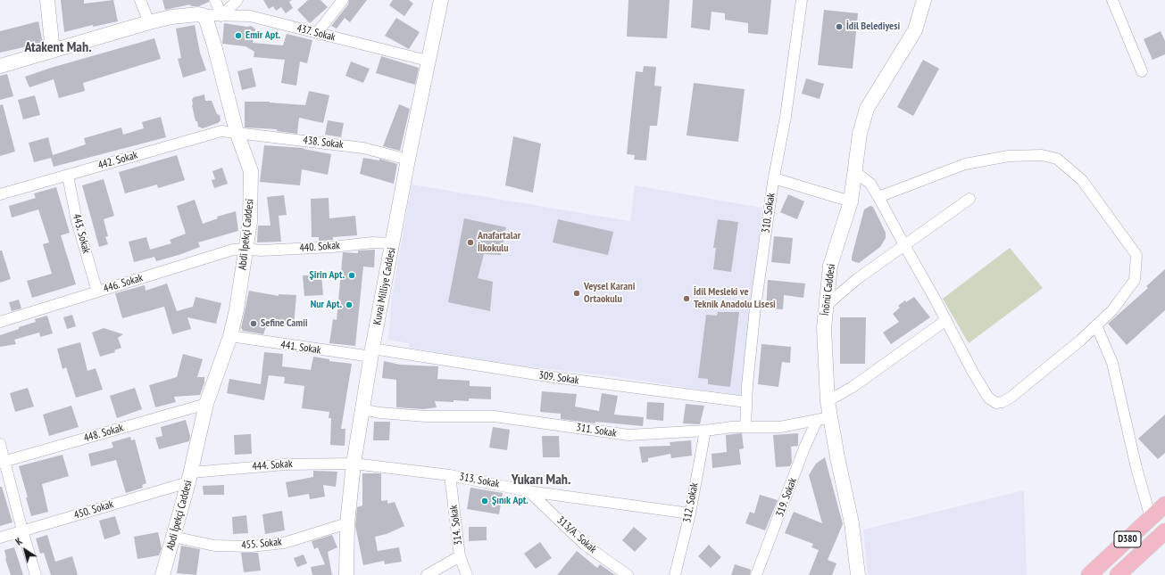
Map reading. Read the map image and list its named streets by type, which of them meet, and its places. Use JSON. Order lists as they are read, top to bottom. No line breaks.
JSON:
{"streets":{"main road":["D380"],"street":["437. Sokak","438. Sokak","442. Sokak","310. Sokak","443. Sokak","Abdi İpekçi Caddesi","440. Sokak","446. Sokak","Kuvai Milliye Caddesi","İnönü Caddesi","441. Sokak","309. Sokak","311. Sokak","448. Sokak","444. Sokak","313. Sokak","319. Sokak","312. Sokak","450. Sokak","314. Sokak","313/A. Sokak","455. Sokak"]},"crossings":[["437. Sokak","Abdi İpekçi Caddesi"],["437. Sokak","Kuvai Milliye Caddesi"],["438. Sokak","442. Sokak"],["438. Sokak","Abdi İpekçi Caddesi"],["438. Sokak","Kuvai Milliye Caddesi"],["442. Sokak","443. Sokak"],["442. Sokak","Abdi İpekçi Caddesi"],["310. Sokak","309. Sokak"],["310. Sokak","311. Sokak"],["443. Sokak","446. Sokak"],["Abdi İpekçi Caddesi","440. Sokak"],["Abdi İpekçi Caddesi","446. Sokak"],["Abdi İpekçi Caddesi","441. Sokak"],["Abdi İpekçi Caddesi","448. Sokak"],["Abdi İpekçi Caddesi","444. Sokak"],["Abdi İpekçi Caddesi","450. Sokak"],["Abdi İpekçi Caddesi","455. Sokak"],["440. Sokak","446. Sokak"],["440. Sokak","Kuvai Milliye Caddesi"],["Kuvai Milliye Caddesi","441. Sokak"],["Kuvai Milliye Caddesi","309. Sokak"],["Kuvai Milliye Caddesi","311. Sokak"],["Kuvai Milliye Caddesi","444. Sokak"],["Kuvai Milliye Caddesi","313. Sokak"],["Kuvai Milliye Caddesi","455. Sokak"],["İnönü Caddesi","311. Sokak"],["İnönü Caddesi","319. Sokak"],["441. Sokak","309. Sokak"],["311. Sokak","319. Sokak"],["311. Sokak","312. Sokak"],["444. Sokak","313. Sokak"],["444. Sokak","450. Sokak"],["313. Sokak","312. Sokak"],["313. Sokak","314. Sokak"],["313. Sokak","313/A. Sokak"]],"districts":["Atakent Mah.","Yukarı Mah."],"places":["İdil Belediyesi","Emir Apt.","Anafartalar İlkokulu","Şirin Apt.","Veysel Karani Ortaokulu","İdil Mesleki ve Teknik Anadolu Lisesi","Nur Apt.","Sefine Camii","Şınık Apt."],"north":"top left"}
